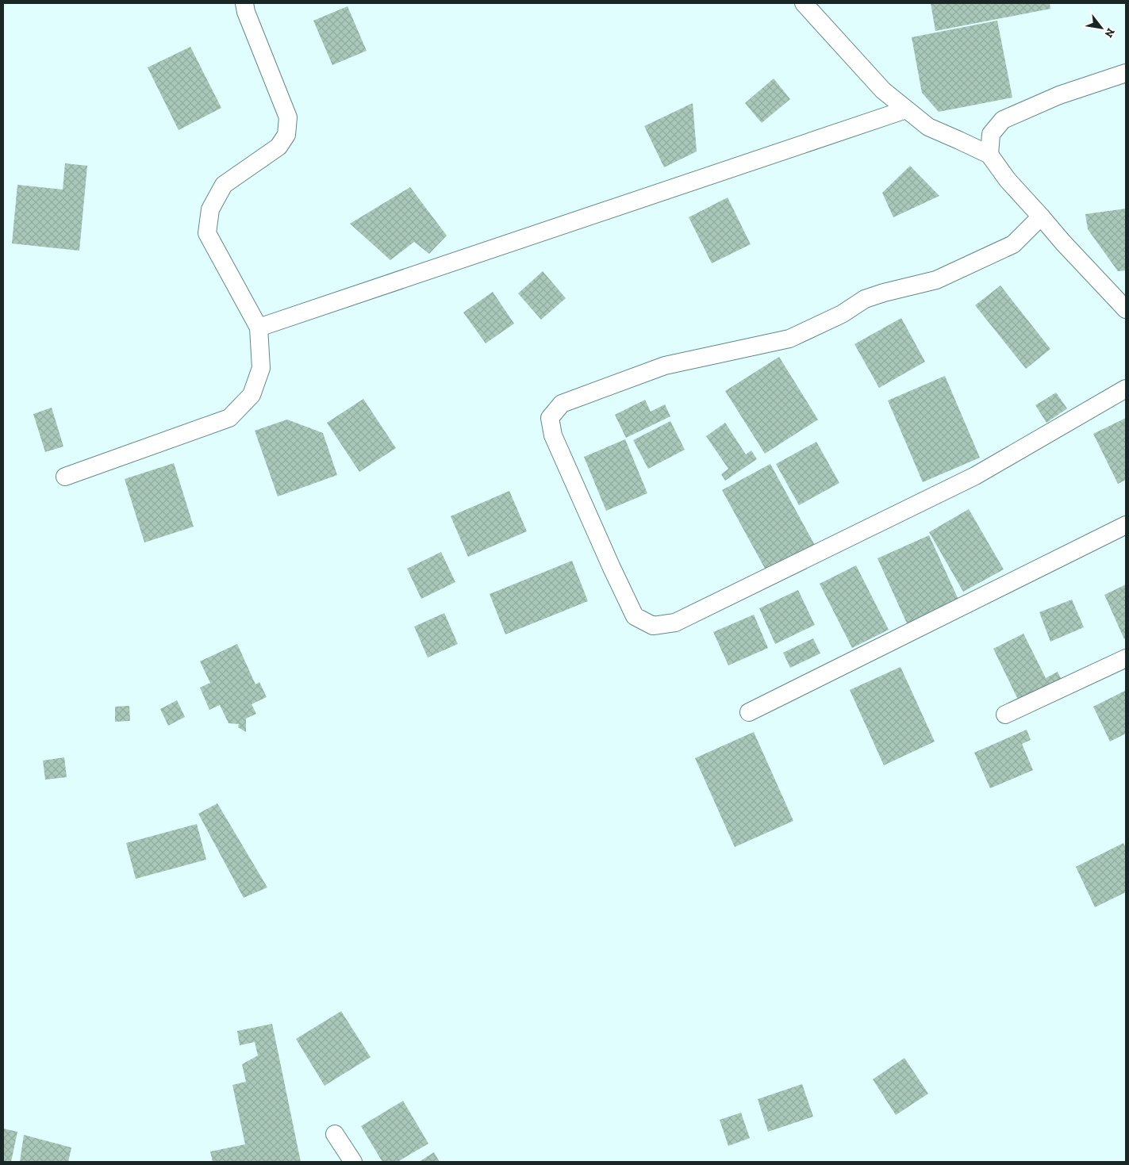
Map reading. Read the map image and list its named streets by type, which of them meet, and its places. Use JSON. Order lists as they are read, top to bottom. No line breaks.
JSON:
{"north":"bottom right"}
